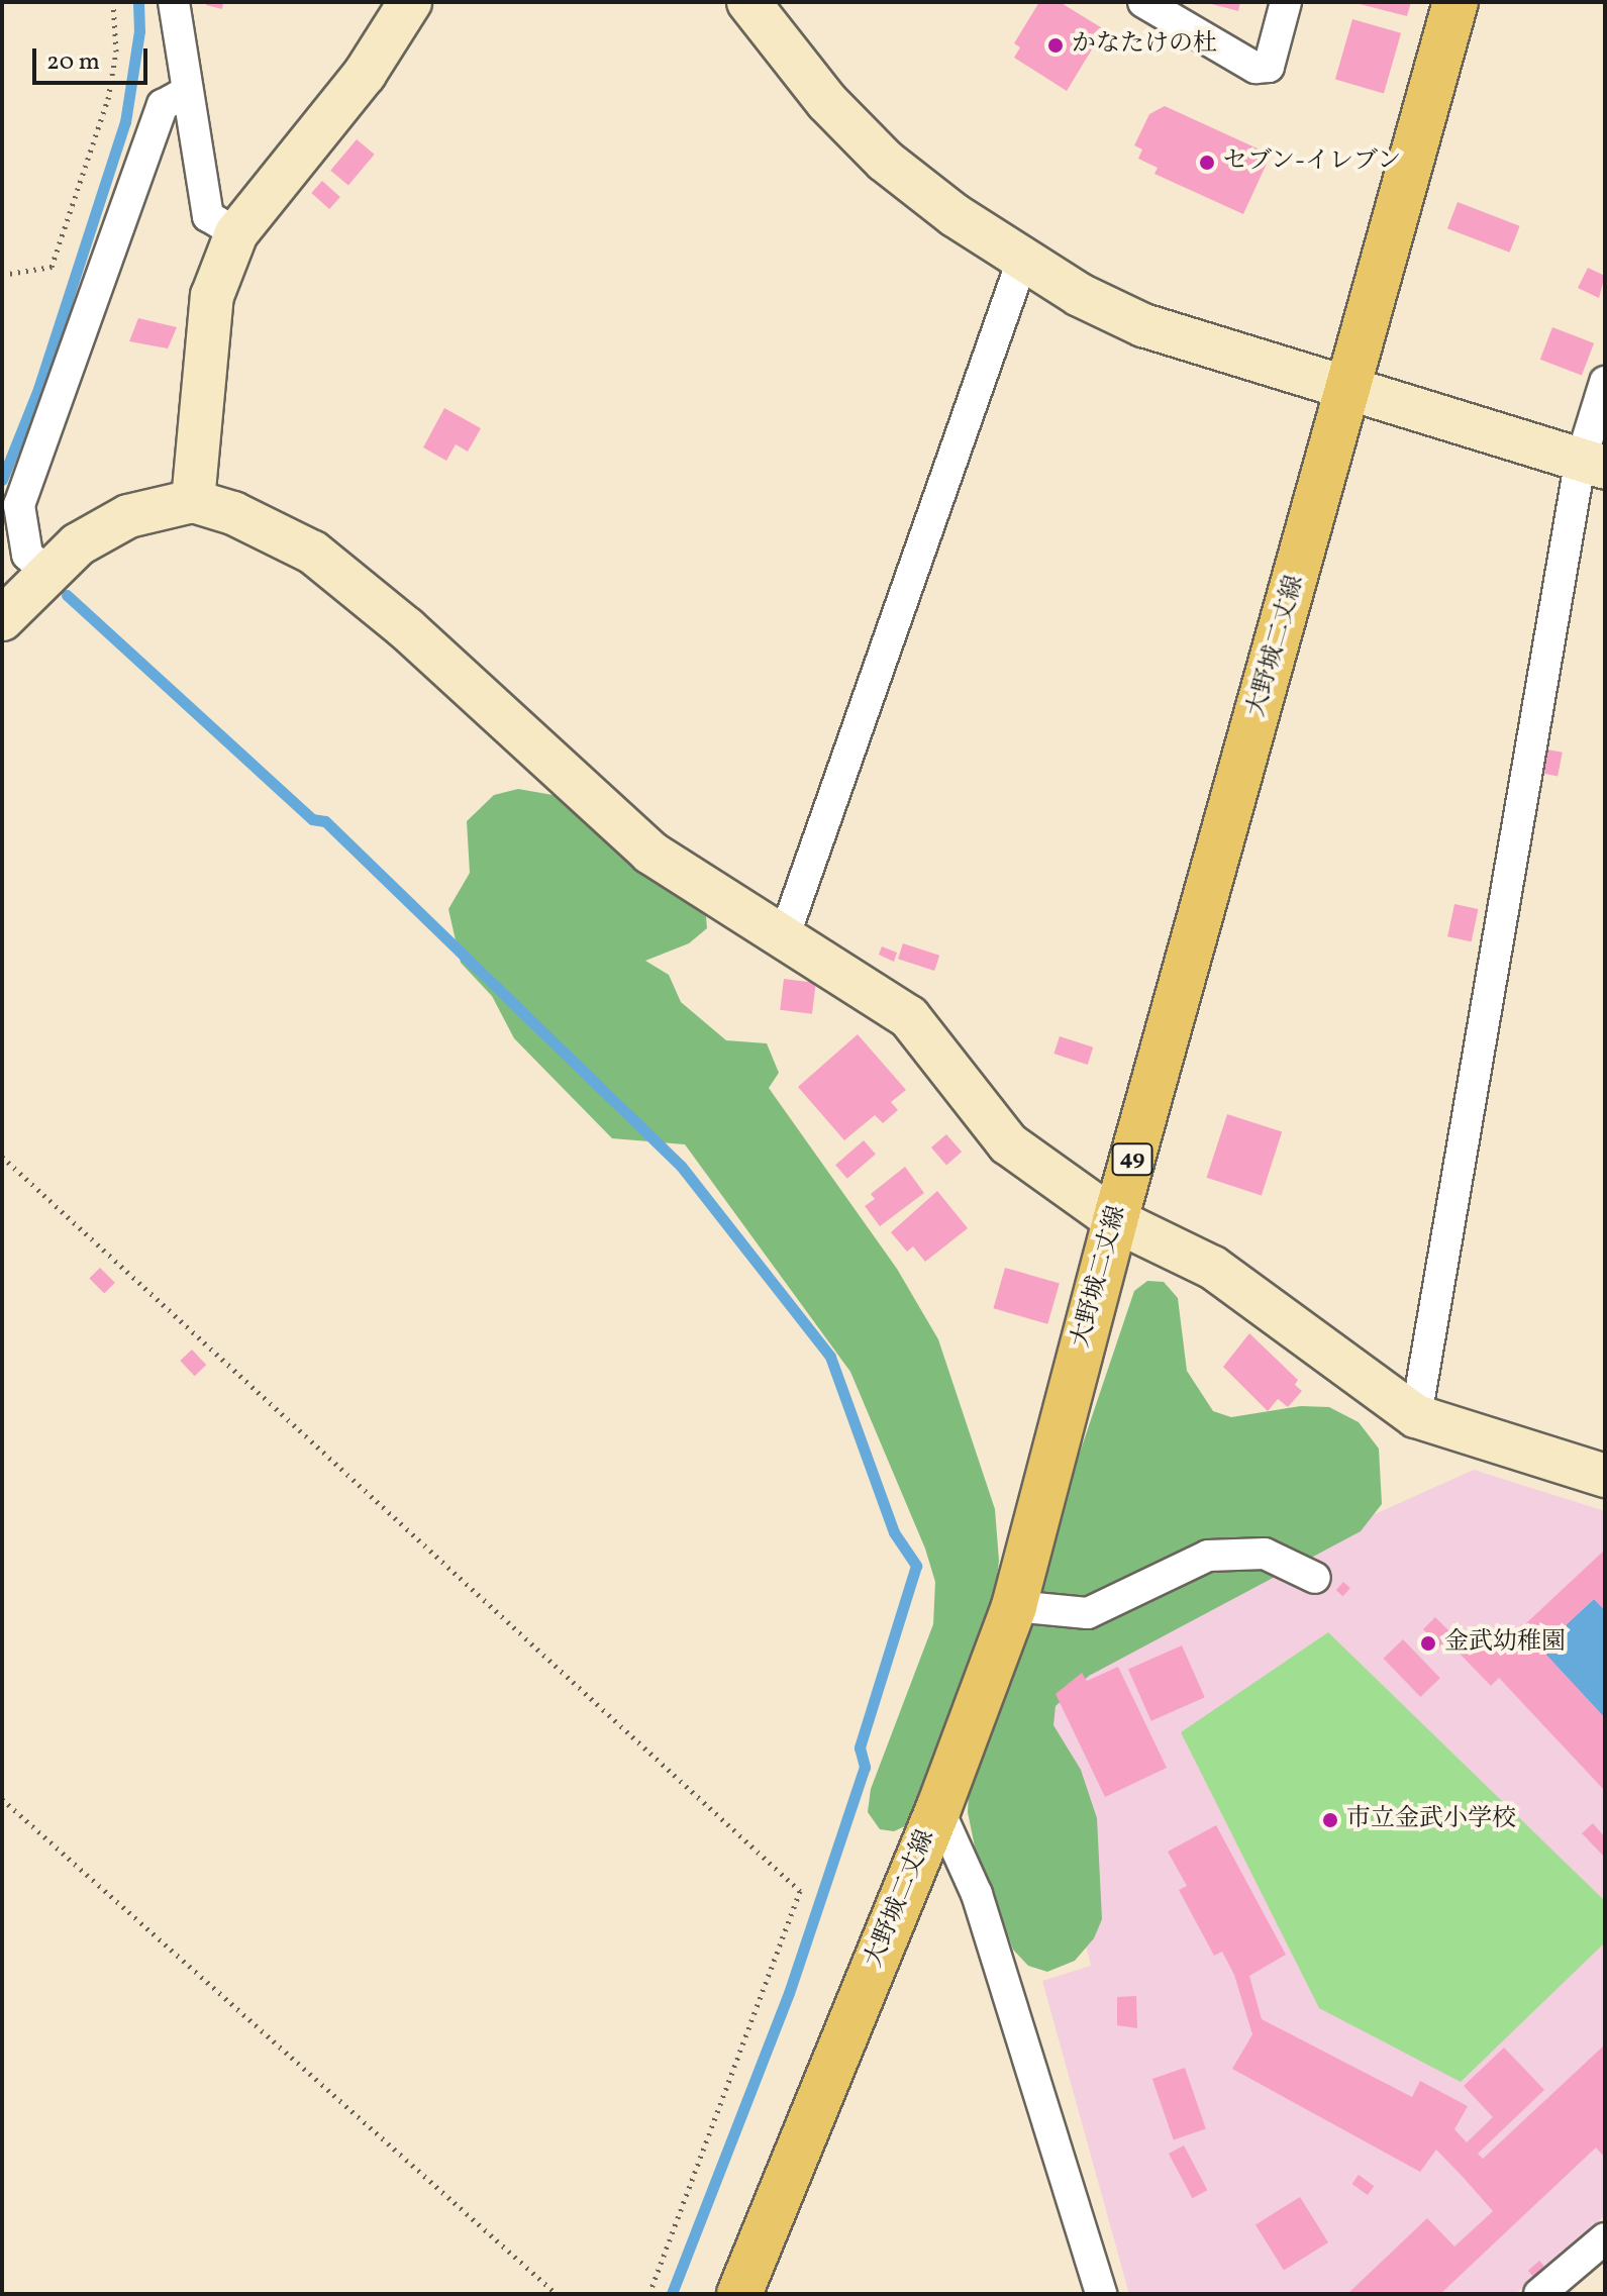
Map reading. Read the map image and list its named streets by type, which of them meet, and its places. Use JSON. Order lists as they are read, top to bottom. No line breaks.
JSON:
{"streets":{"main road":["大野城二丈線","49"]},"places":["かなたけの杜","セブン-イレブン","金武幼稚園","市立金武小学校"],"scale_bar":"20 m"}
